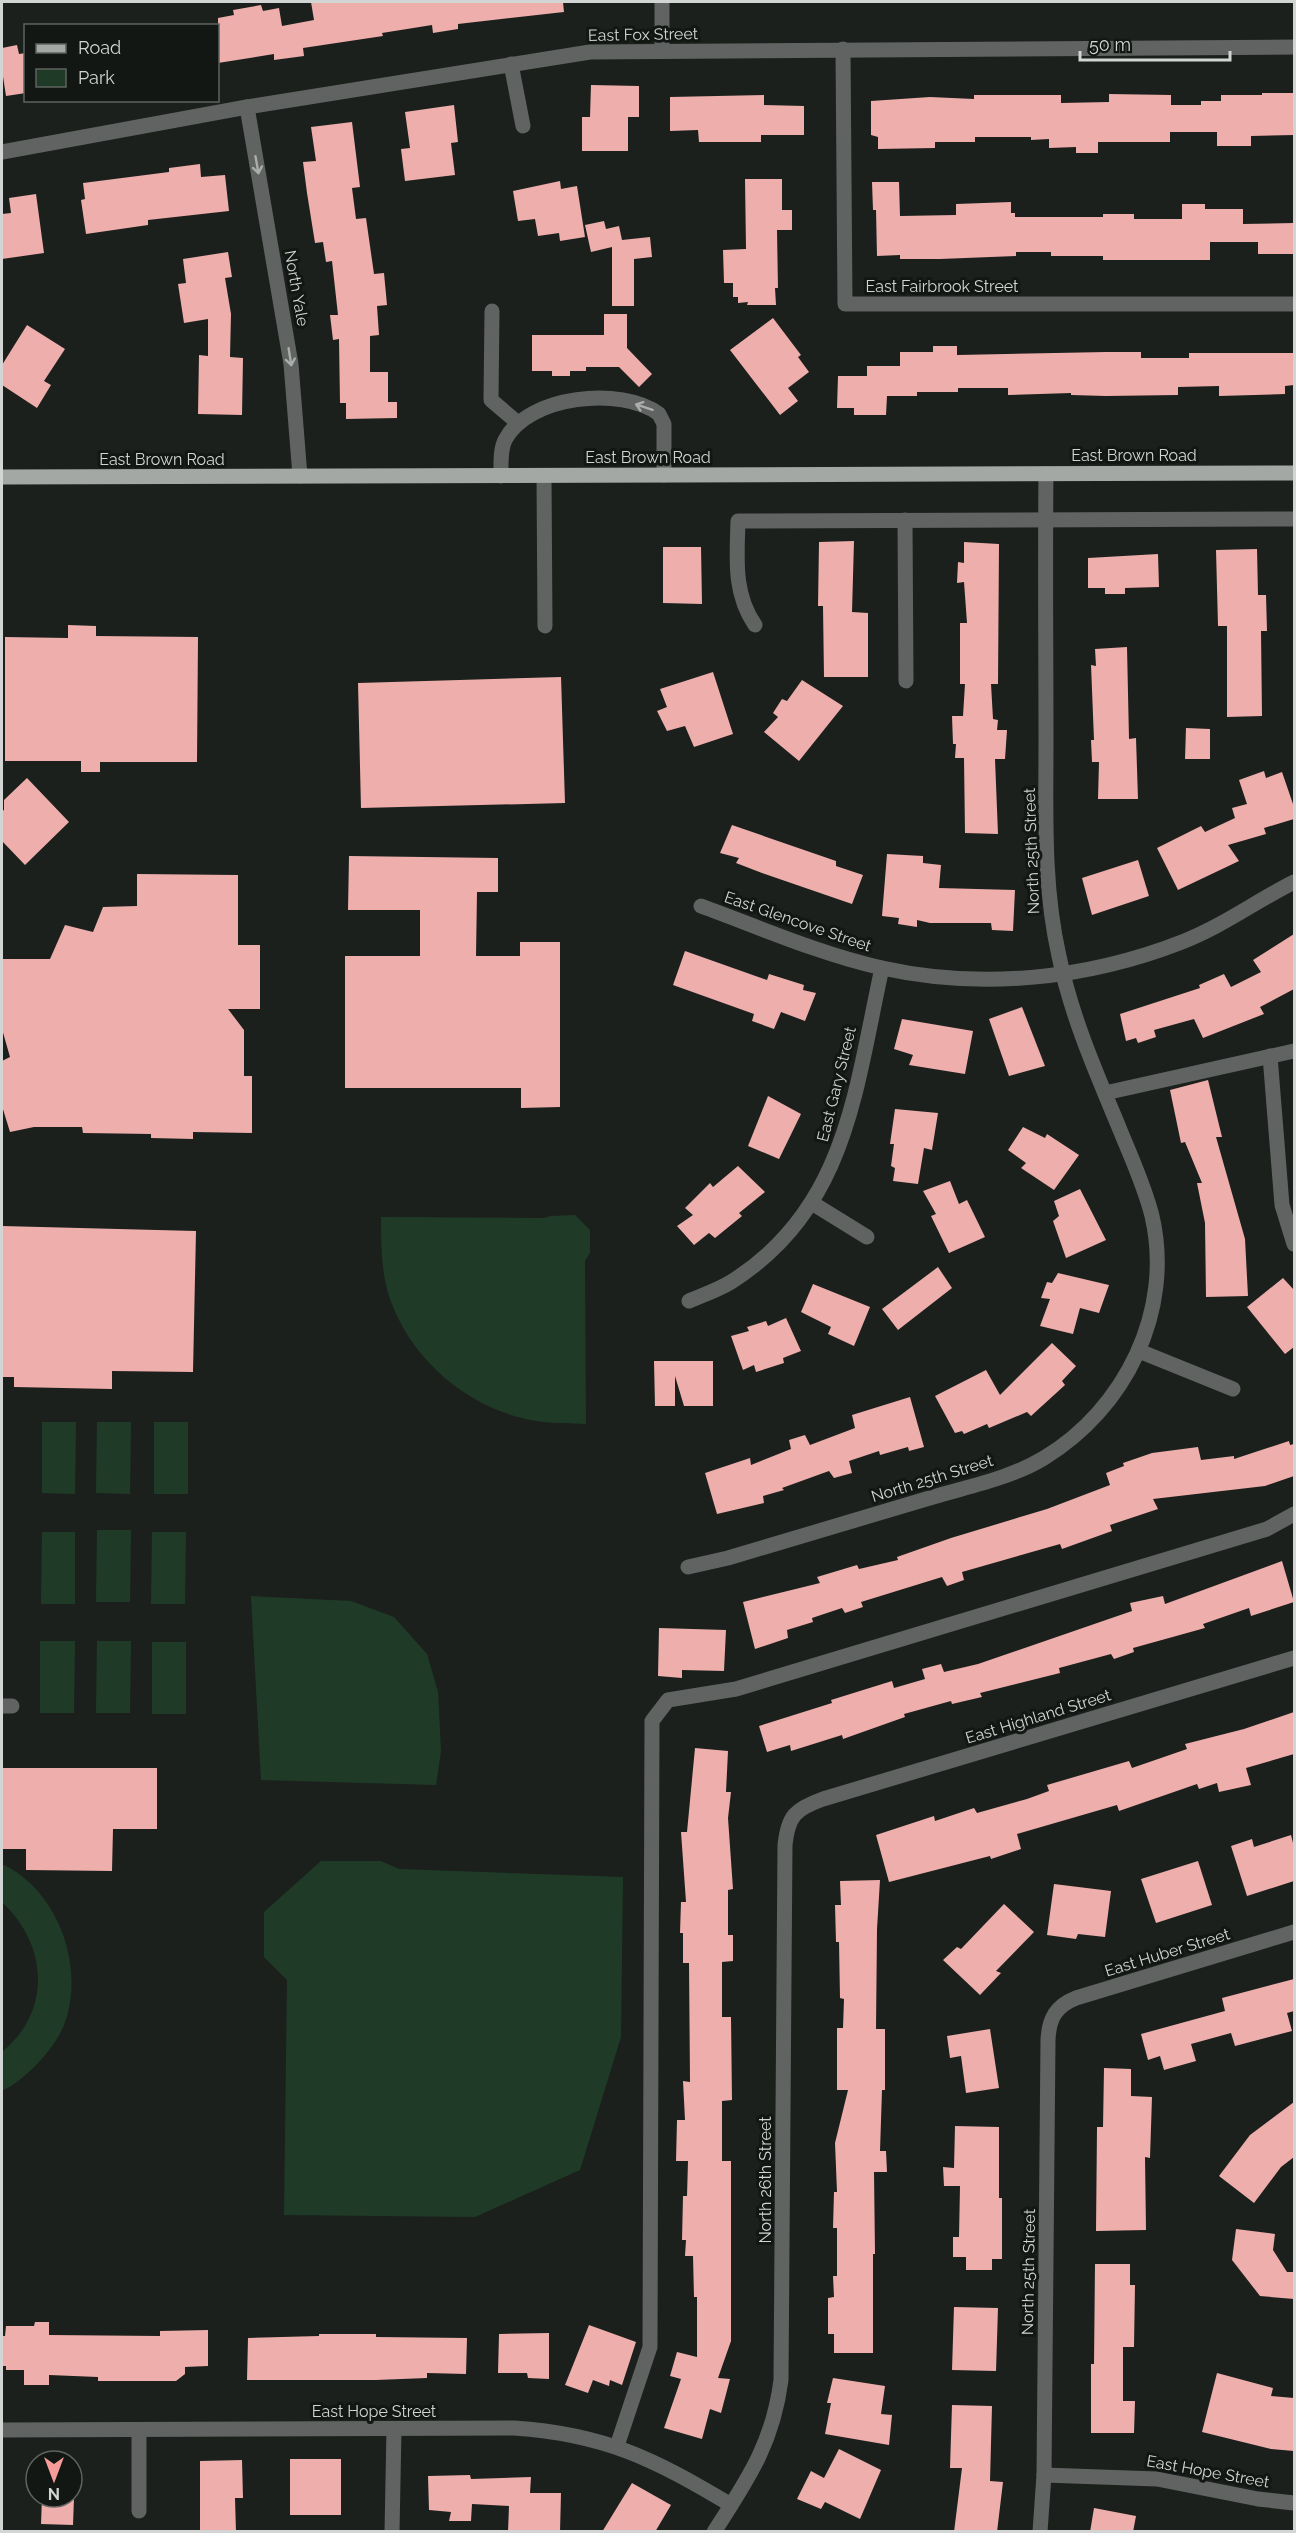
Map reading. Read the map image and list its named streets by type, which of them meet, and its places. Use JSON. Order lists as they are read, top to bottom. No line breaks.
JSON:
{"streets":{"main road":["East Brown Road"],"street":["East Fox Street","East Fairbrook Street","North Yale","North 25th Street","East Glencove Street","East Gary Street","East Highland Street","East Huber Street","North 26th Street","East Hope Street"]},"crossings":[["East Fox Street","East Fairbrook Street"],["East Fox Street","North Yale"],["North Yale","East Brown Road"],["East Brown Road","North 25th Street"],["North 25th Street","East Glencove Street"],["North 25th Street","East Huber Street"],["North 25th Street","East Hope Street"],["East Glencove Street","East Gary Street"],["East Highland Street","North 26th Street"],["North 26th Street","East Hope Street"]],"one_way":["North Yale"],"legend":["Road","Park"],"scale_bar":"50 m","north":"bottom"}
